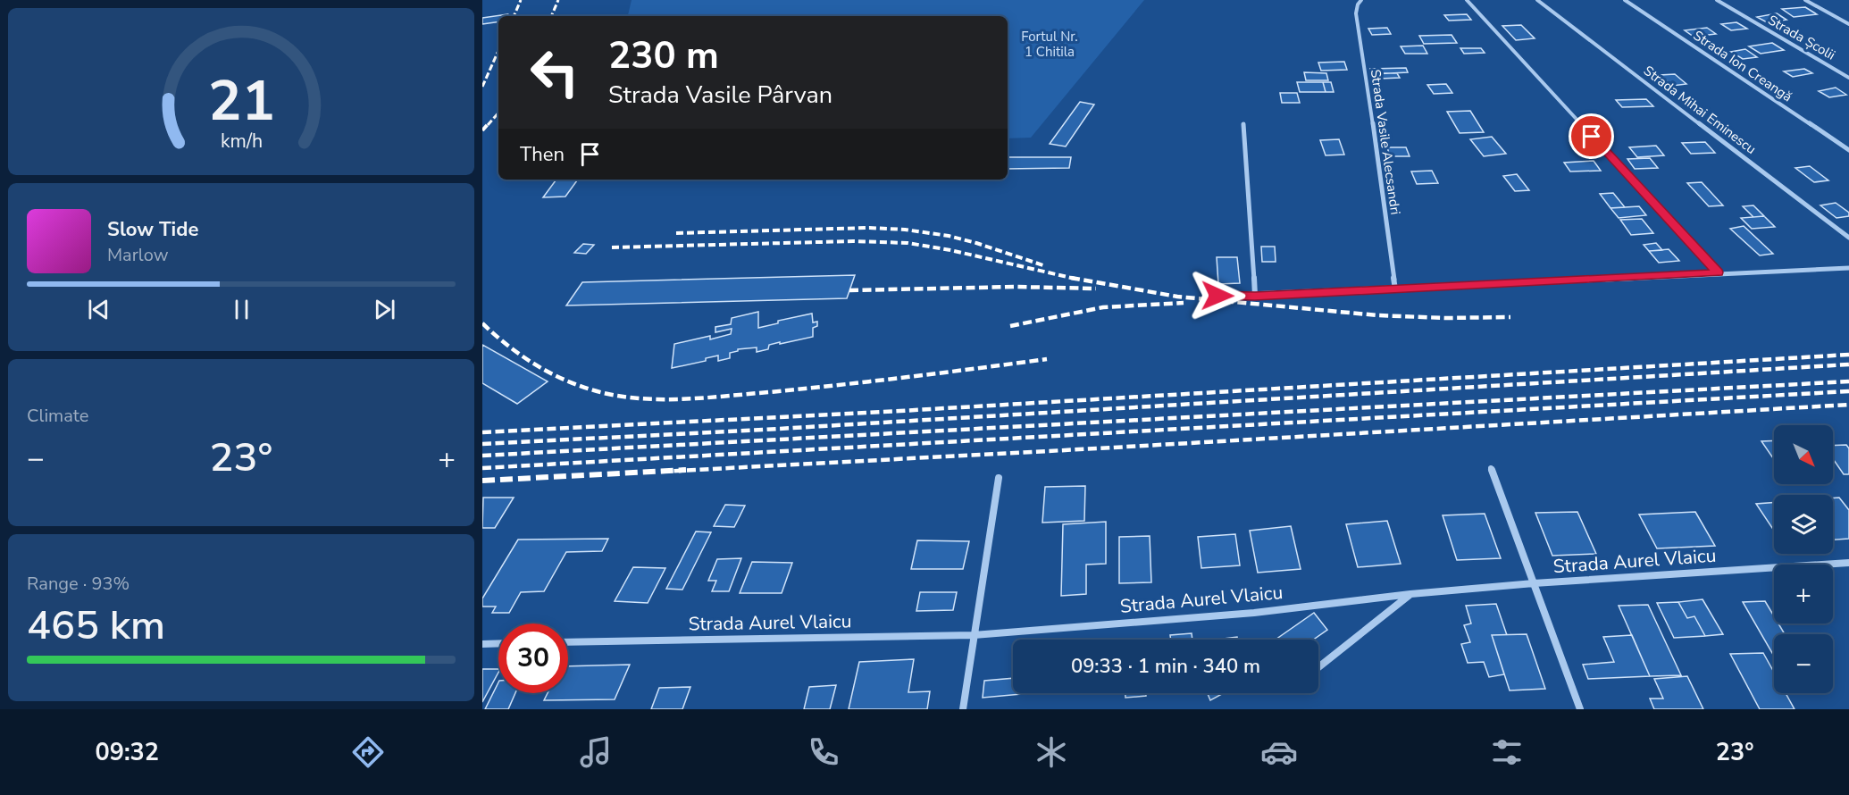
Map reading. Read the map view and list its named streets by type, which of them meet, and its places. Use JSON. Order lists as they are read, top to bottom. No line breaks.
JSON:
{"streets":{"street":["Strada Școlii","Strada Ion Creangă","Strada Mihai Eminescu","Strada Vasile Alecsandri","Strada Aurel Vlaicu"]},"parks":["Fortul Nr. 1 Chitila"],"north":"bottom right","page":{"turn":["230 m","Strada Vasile Pârvan"],"then":"Then","song":["Slow Tide","Marlow"],"tile":["Climate",["Range · 93%","465 km"]],"map_buttons":["+","−"],"heat":["−","23°","+"],"limit":"30","trip":"09:33 · 1 min · 340 m","tabs":["09:32","23°"],"gauge":["21","km/h"]}}
